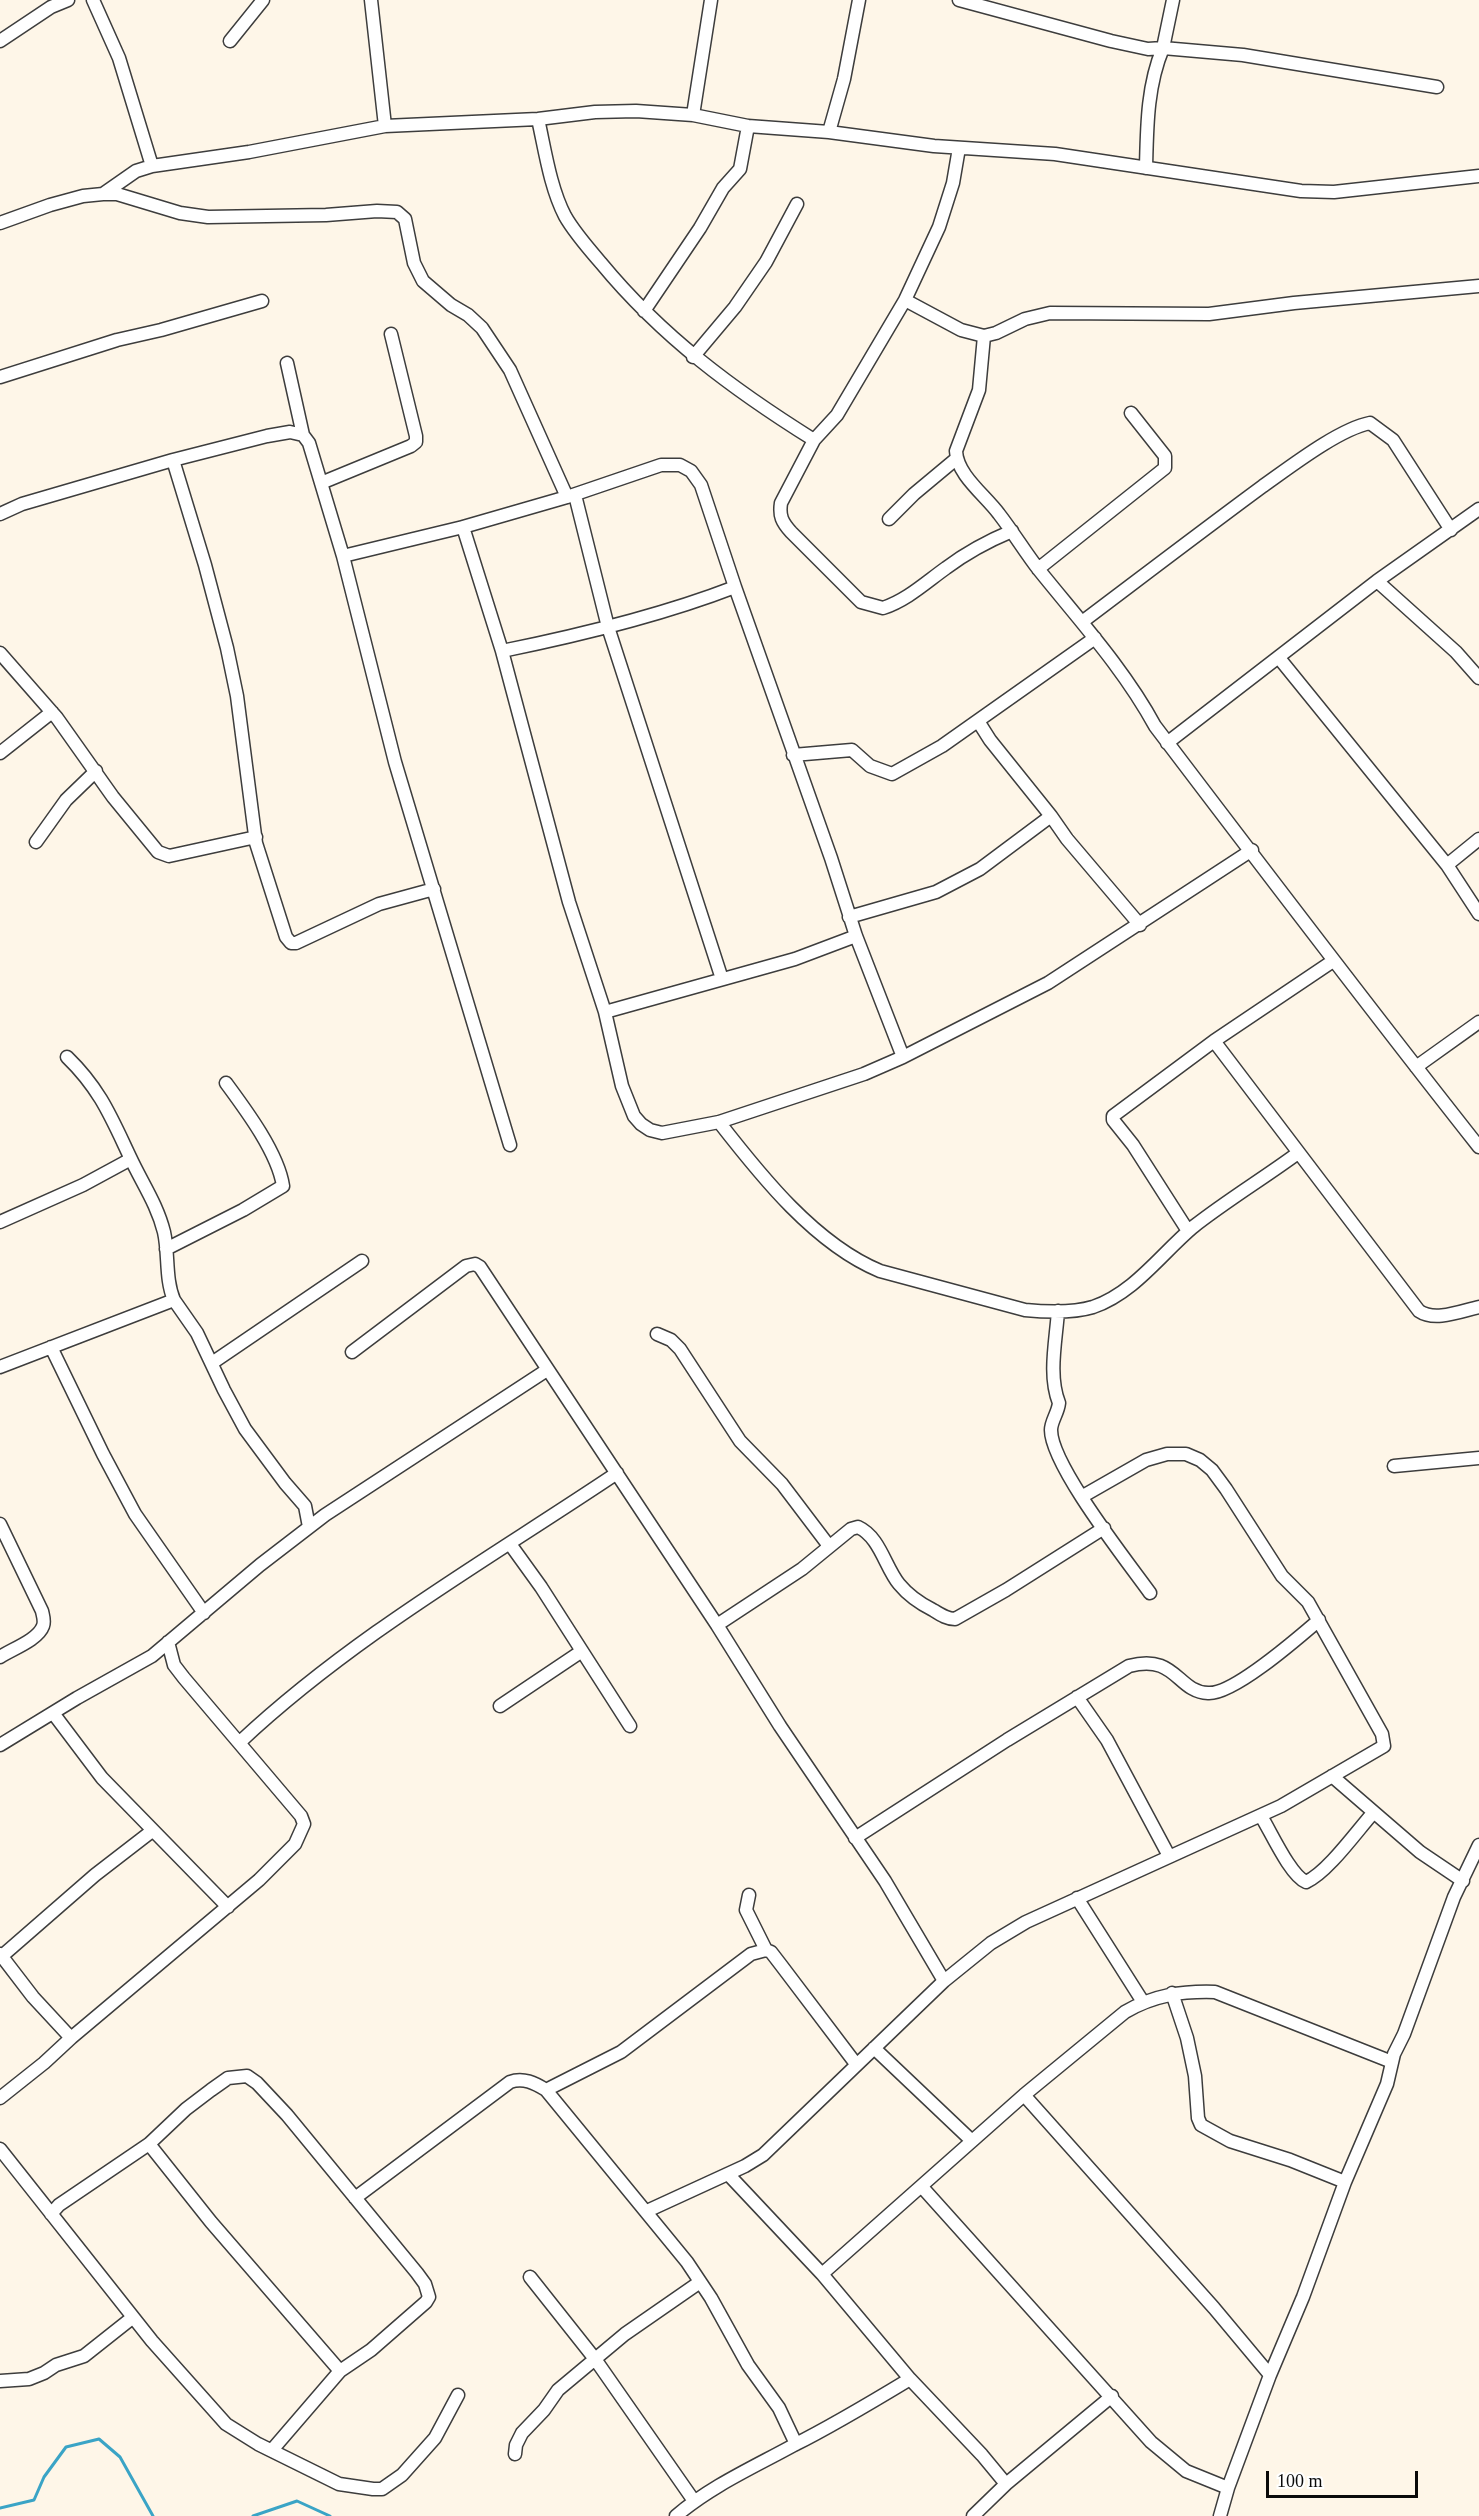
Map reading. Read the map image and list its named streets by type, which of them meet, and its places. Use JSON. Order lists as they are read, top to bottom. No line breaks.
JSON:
{"scale_bar":"100 m"}
